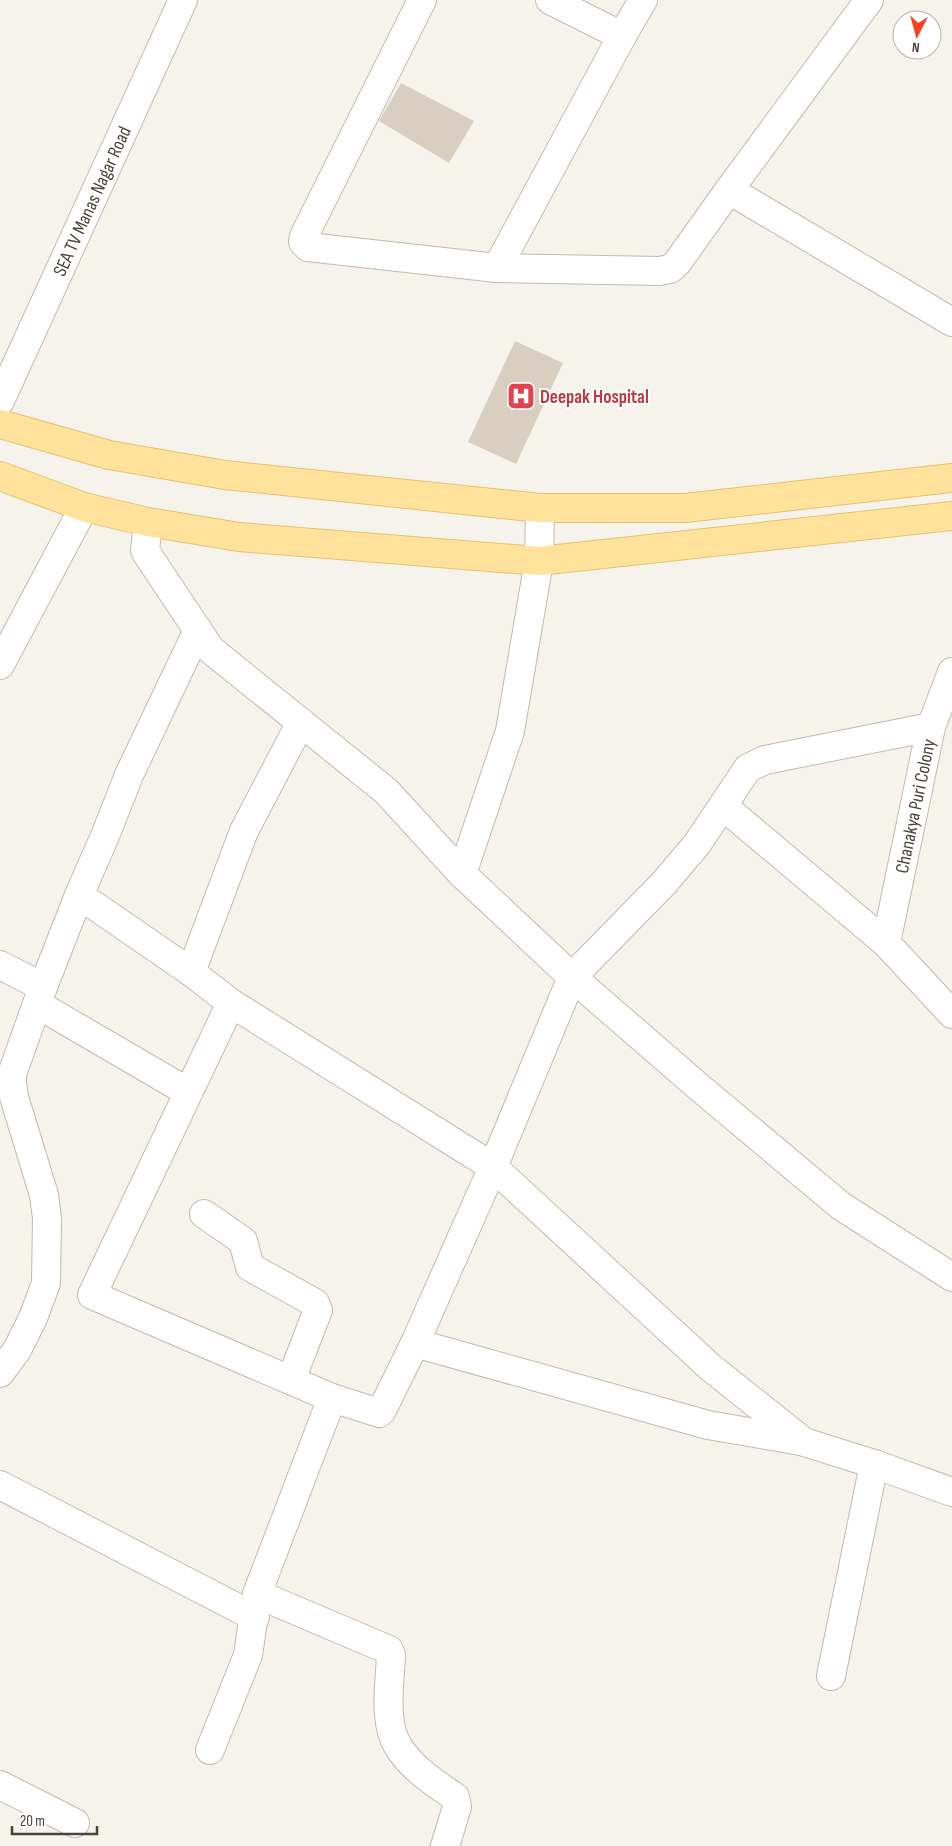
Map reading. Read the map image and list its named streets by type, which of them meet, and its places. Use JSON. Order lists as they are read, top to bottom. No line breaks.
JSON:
{"streets":{"street":["SEA TV Manas Nagar Road","Chanakya Puri Colony"]},"places":{"hospital":["Deepak Hospital"]},"scale_bar":"20 m","north":"bottom"}
